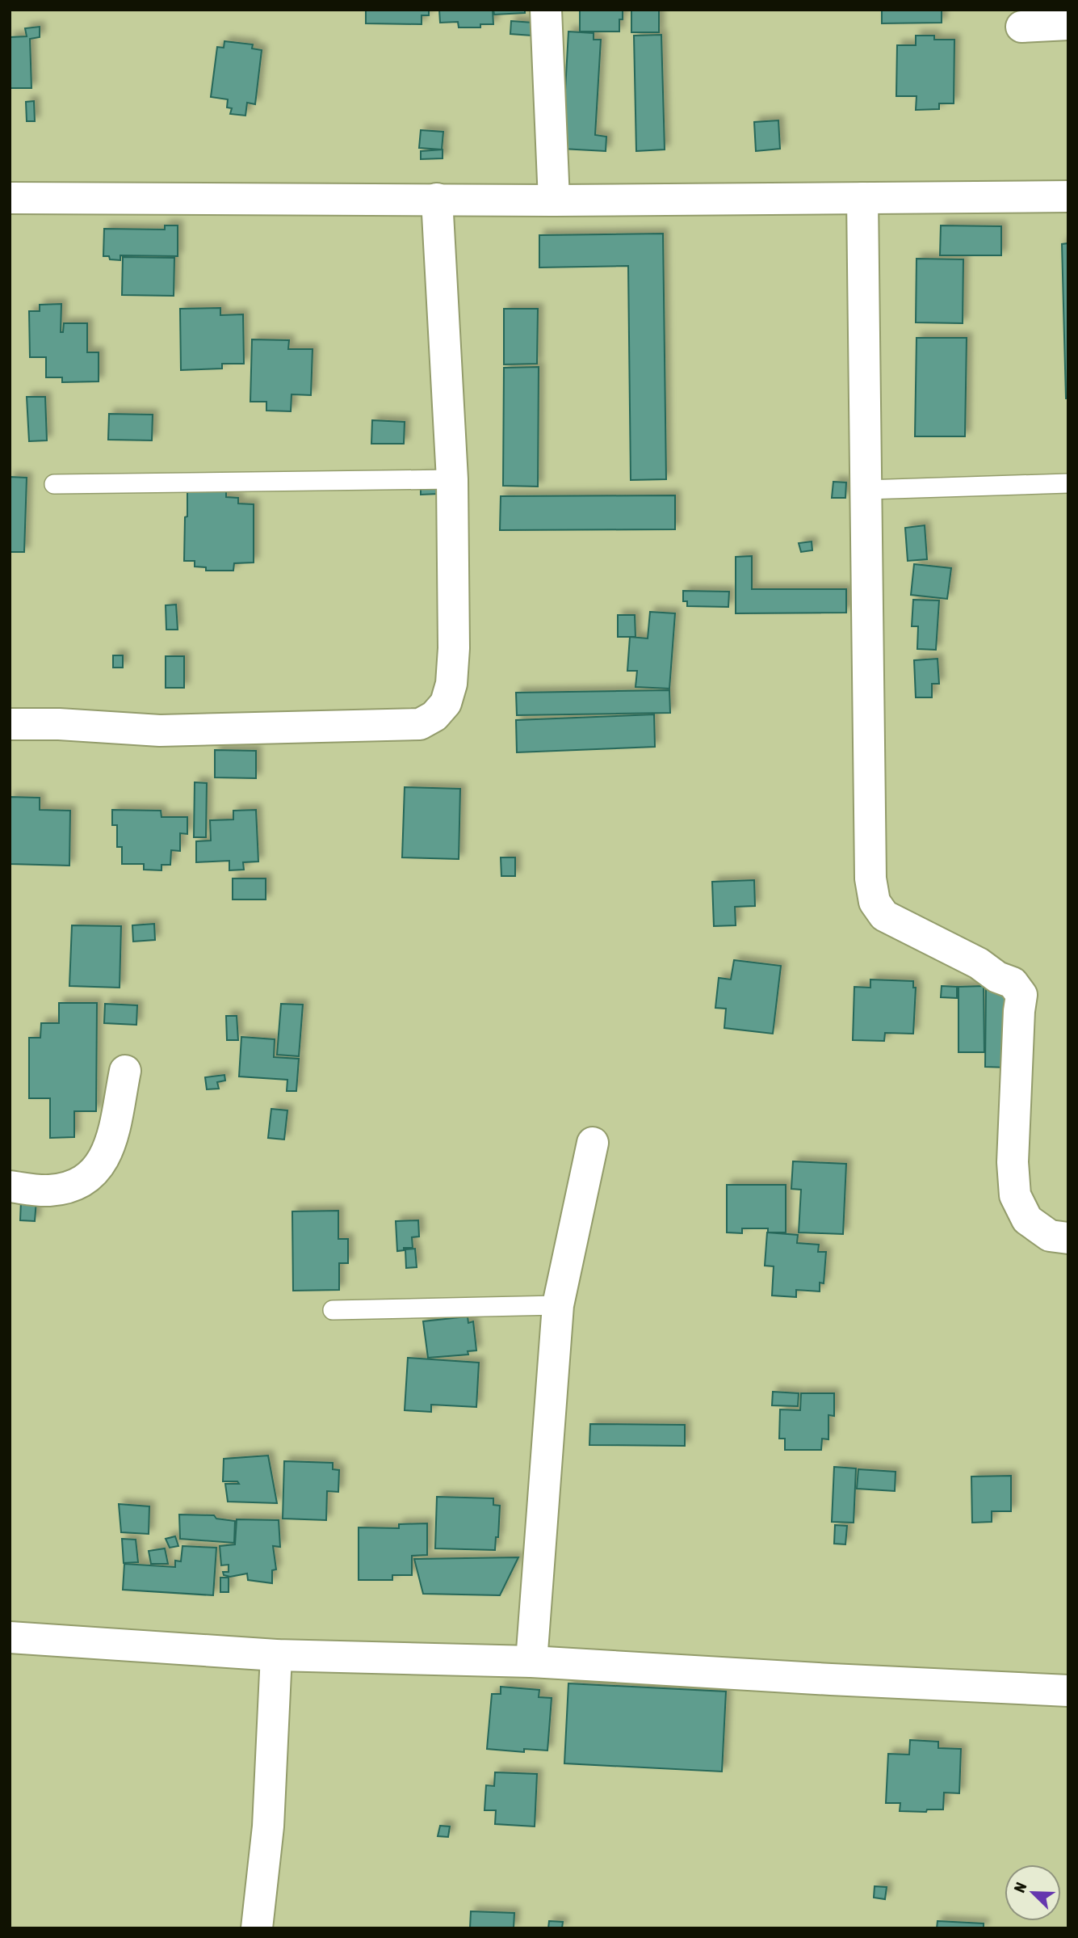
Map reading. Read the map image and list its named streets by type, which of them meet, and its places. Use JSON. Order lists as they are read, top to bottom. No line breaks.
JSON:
{"north":"top left"}
